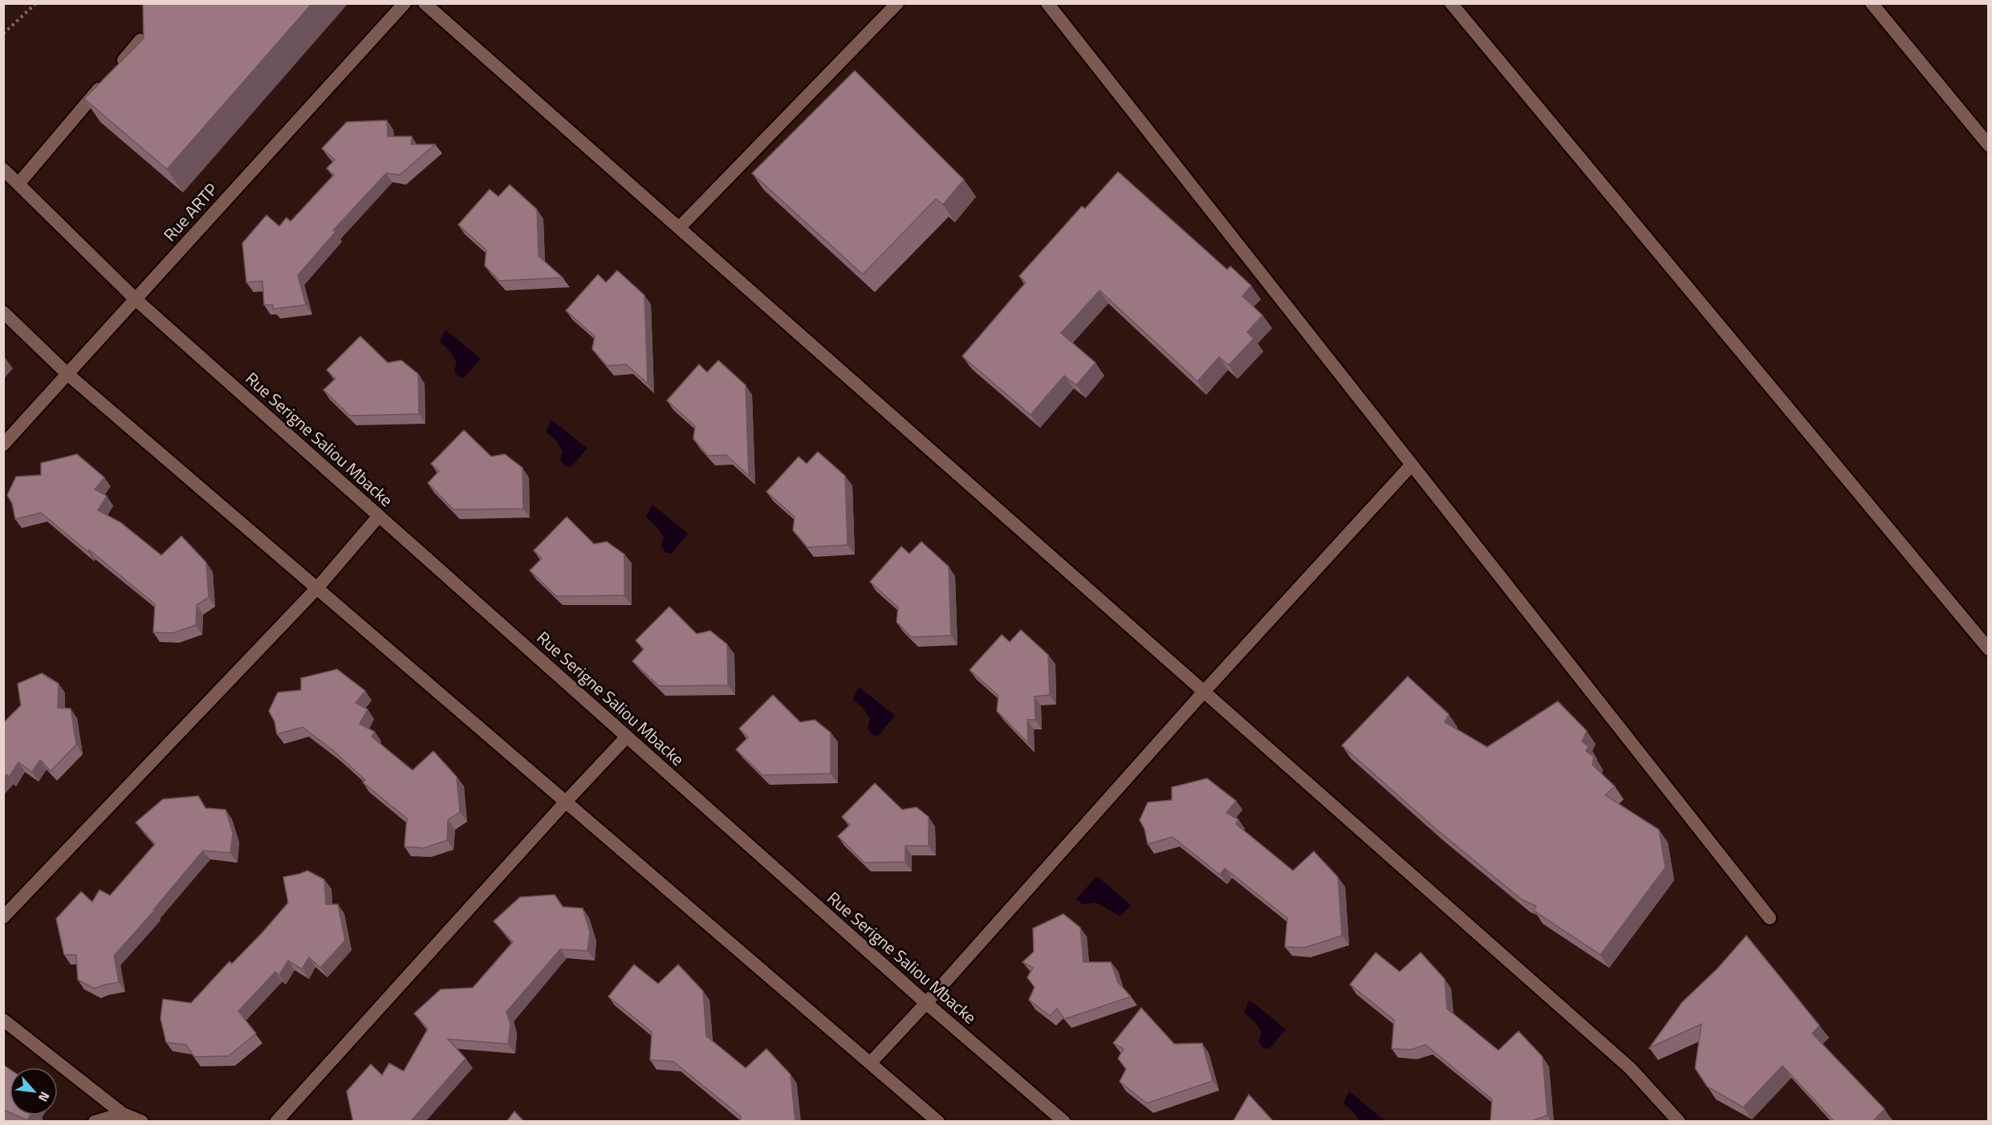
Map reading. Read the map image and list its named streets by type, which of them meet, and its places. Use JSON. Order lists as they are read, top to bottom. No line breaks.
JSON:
{"streets":{"street":["Rue ARTP","Rue Serigne Saliou Mbacke"]},"crossings":[["Rue ARTP","Rue Serigne Saliou Mbacke"]],"north":"bottom right"}
